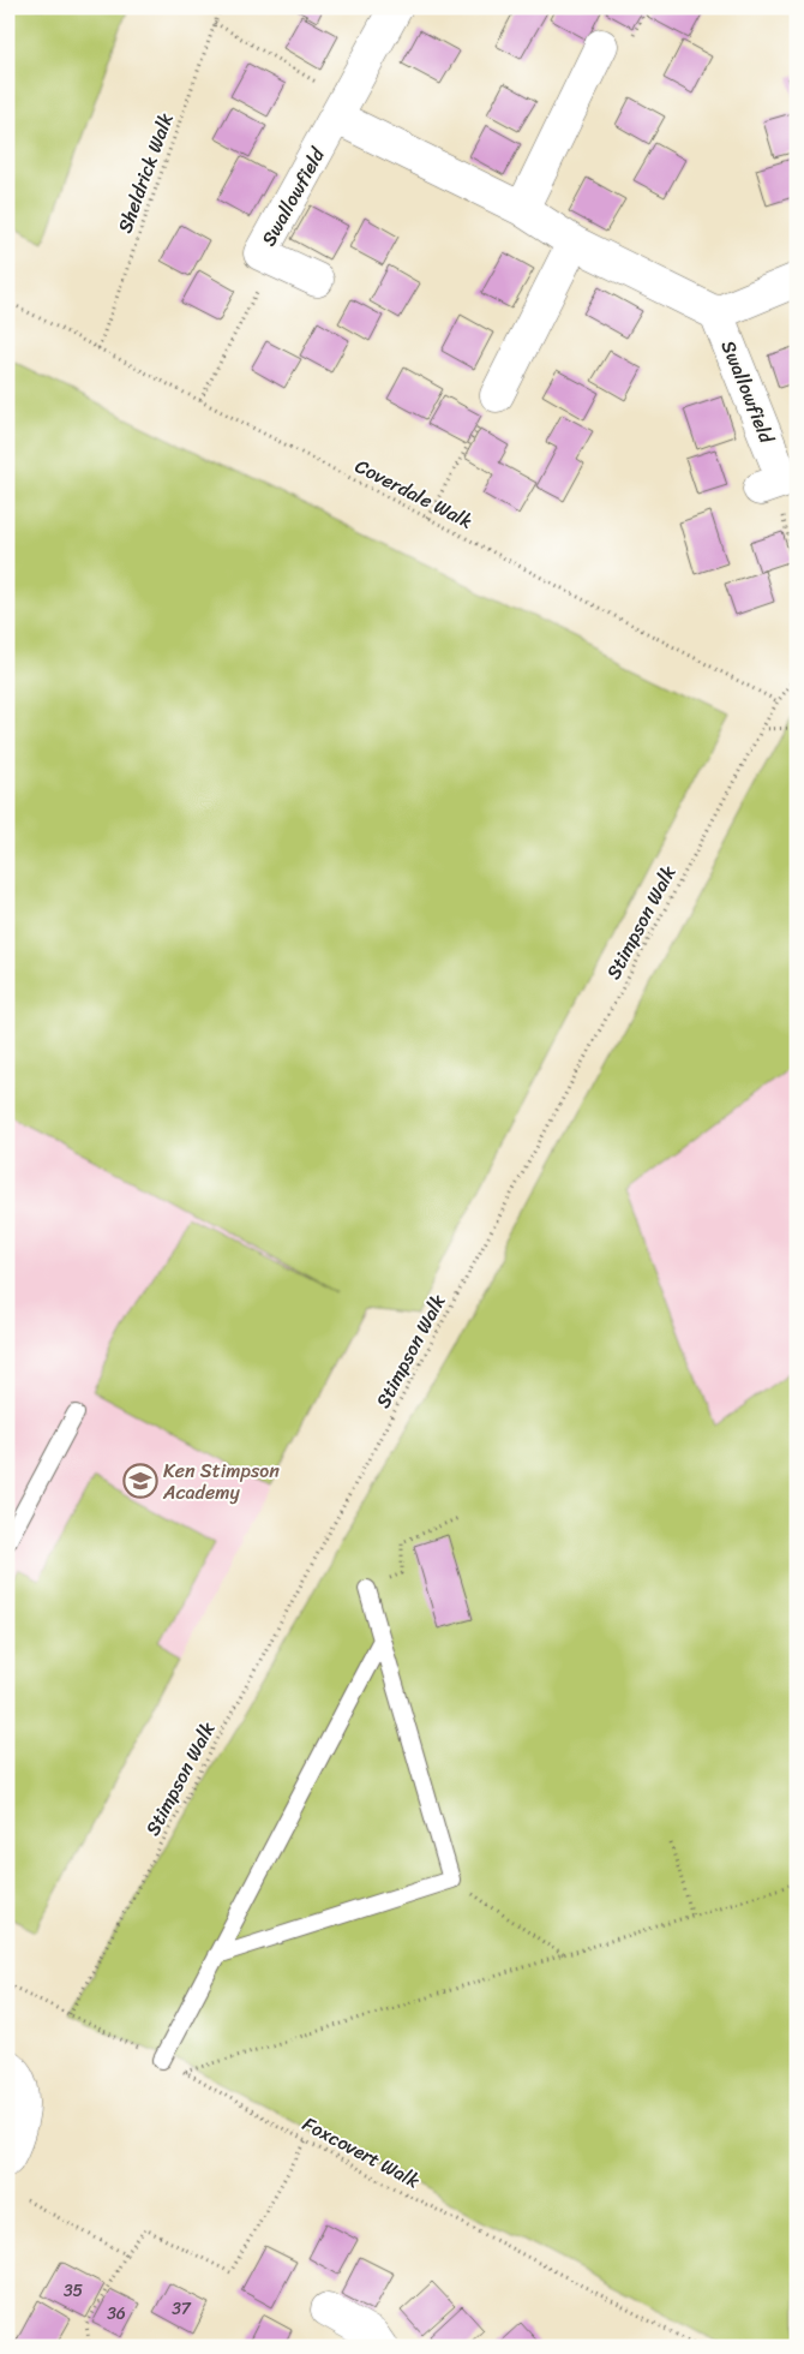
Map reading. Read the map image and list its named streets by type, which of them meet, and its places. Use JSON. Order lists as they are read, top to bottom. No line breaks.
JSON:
{"streets":{"street":["Swallowfield"],"path":["Sheldrick Walk","Coverdale Walk","Stimpson Walk","Foxcovert Walk"]},"crossings":[["Sheldrick Walk","Coverdale Walk"],["Coverdale Walk","Stimpson Walk"],["Stimpson Walk","Foxcovert Walk"]],"places":{"school or university":["Ken Stimpson Academy"]},"house_numbers":["35","37","36"]}
